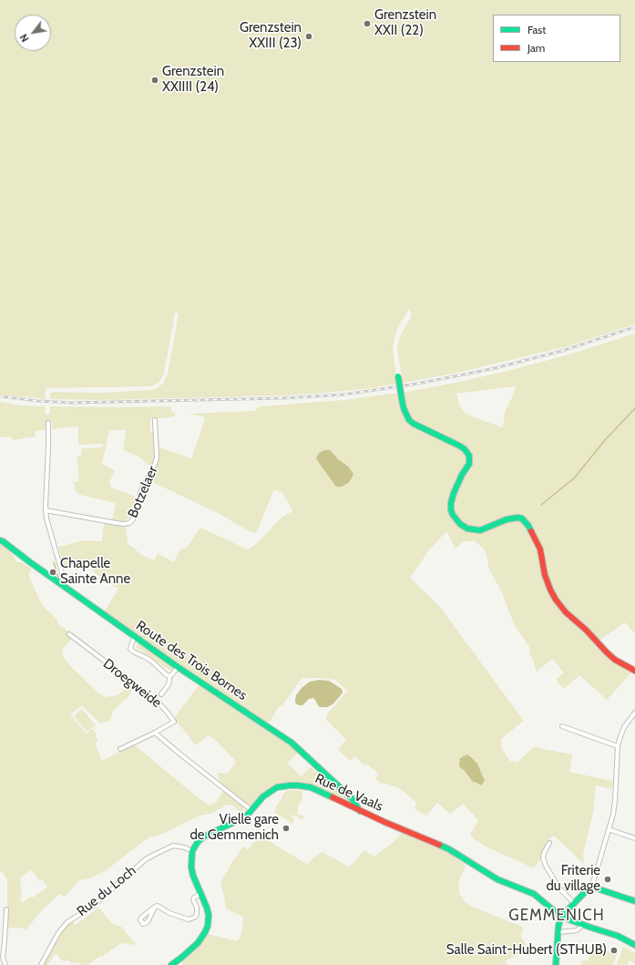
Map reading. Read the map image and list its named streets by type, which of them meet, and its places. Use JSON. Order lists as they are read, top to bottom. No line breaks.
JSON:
{"streets":{"street":["Botzelaer","Route des Trois Bornes","Droegweide","Rue de Vaals","Rue du Loch"]},"crossings":[["Route des Trois Bornes","Rue de Vaals"],["Rue de Vaals","Rue du Loch"]],"districts":["GEMMENICH"],"places":["Grenzstein XXII (22)","Grenzstein XXIII (23)","Grenzstein XXIIII (24)","Chapelle Sainte Anne","Vielle gare de Gemmenich","Friterie du village","Salle Saint-Hubert (STHUB)"],"legend":["Fast","Jam"],"north":"bottom left"}
